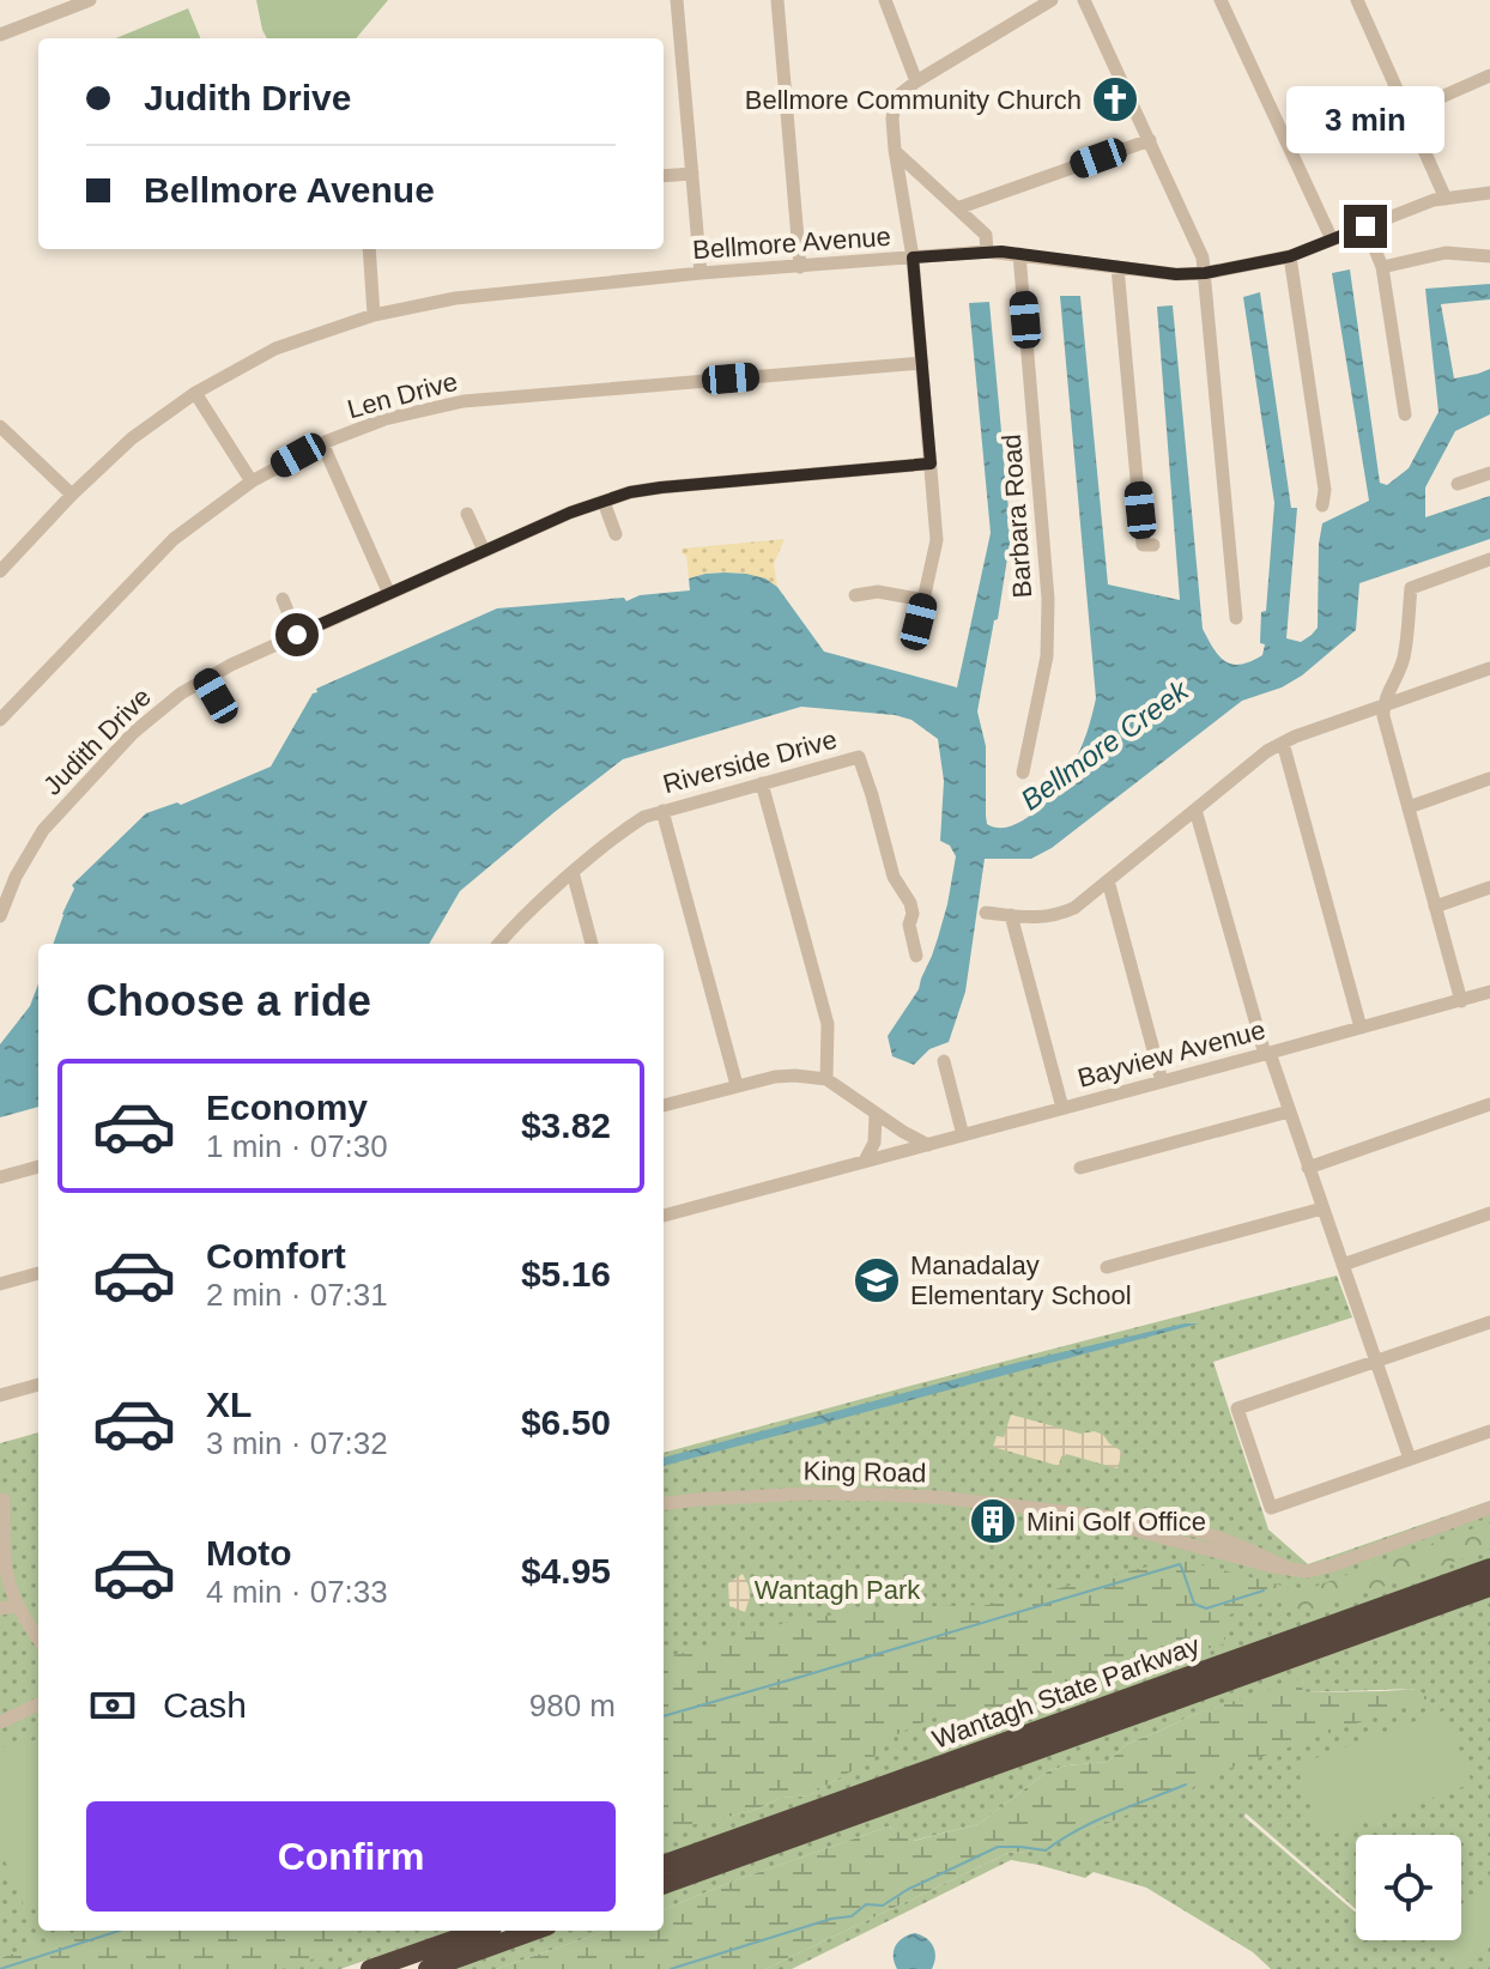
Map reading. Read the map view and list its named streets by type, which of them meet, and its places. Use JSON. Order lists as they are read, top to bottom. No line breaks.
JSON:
{"streets":{"highway":["Wantagh State Parkway"],"street":["Bellmore Avenue","Len Drive","Barbara Road","Judith Drive","Riverside Drive","Bayview Avenue","King Road"]},"crossings":[["Bellmore Avenue","Barbara Road"]],"water":["Bellmore Creek"],"parks":["Wantagh Park"],"places":{"church":["Bellmore Community Church"],"school or university":["Manadalay Elementary School"],"building":["Mini Golf Office"]},"page":{"banner":["Judith Drive","Bellmore Avenue"],"bubble":"3 min","heading":"Choose a ride","list":[{"name":"Economy","note":"1 min · 07:30","value":"$3.82"},{"name":"Comfort","note":"2 min · 07:31","value":"$5.16"},{"name":"XL","note":"3 min · 07:32","value":"$6.50"},{"name":"Moto","note":"4 min · 07:33","value":"$4.95"}],"pay":["Cash","980 m"],"buttons":"Confirm"}}
